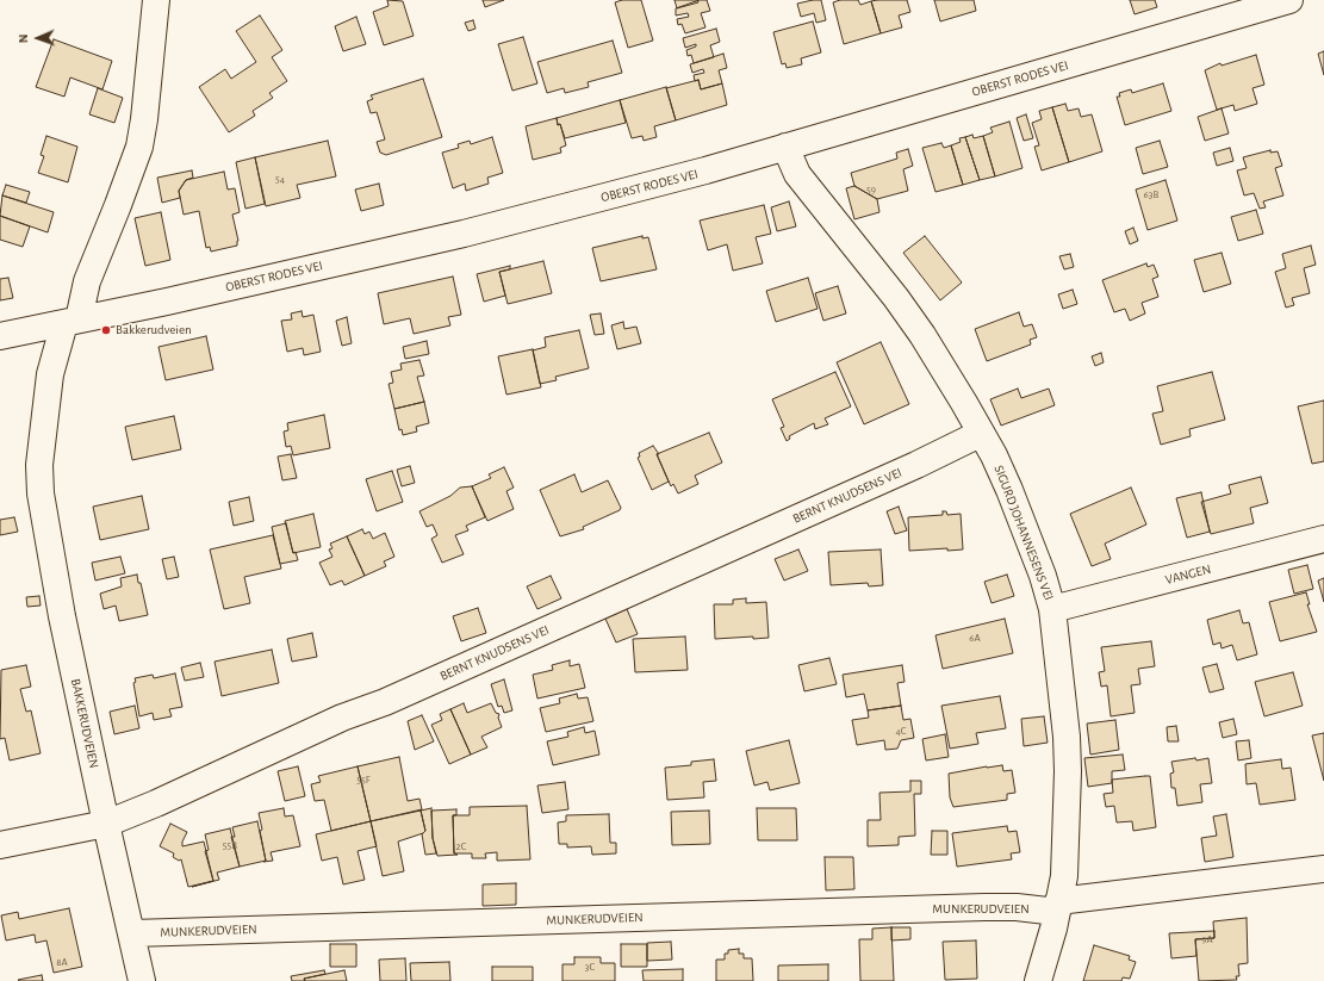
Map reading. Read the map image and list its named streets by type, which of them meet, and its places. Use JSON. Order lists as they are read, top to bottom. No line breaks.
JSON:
{"streets":{"street":["OBERST RODES VEI","BERNT KNUDSENS VEI","SIGURD JOHANNESENS VEI","VANGEN","BAKKERUDVEIEN","MUNKERUDVEIEN"]},"crossings":[["OBERST RODES VEI","SIGURD JOHANNESENS VEI"],["OBERST RODES VEI","BAKKERUDVEIEN"],["BERNT KNUDSENS VEI","SIGURD JOHANNESENS VEI"],["BERNT KNUDSENS VEI","BAKKERUDVEIEN"],["SIGURD JOHANNESENS VEI","VANGEN"],["SIGURD JOHANNESENS VEI","MUNKERUDVEIEN"],["BAKKERUDVEIEN","MUNKERUDVEIEN"]],"places":["Bakkerudveien"],"house_numbers":["54","59","63B","6A","4C","55F","55B","2C","9A","8A","3C"],"north":"left"}
